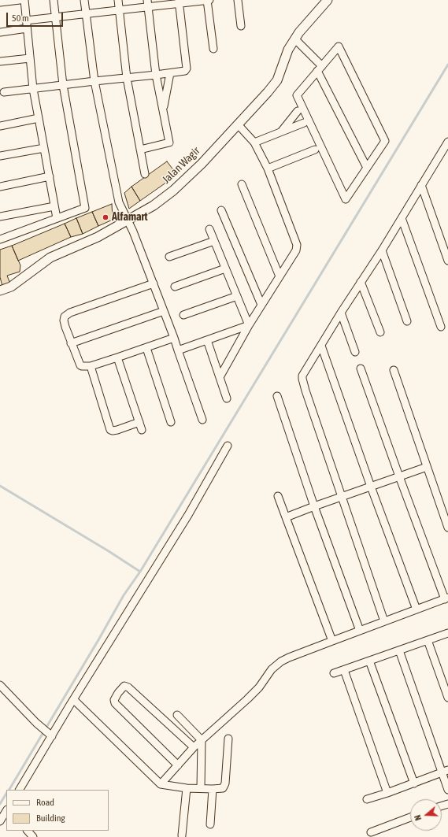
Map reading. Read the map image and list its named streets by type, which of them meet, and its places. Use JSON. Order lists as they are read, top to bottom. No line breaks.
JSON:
{"streets":{"street":["Jalan Wagir"]},"places":["Alfamart"],"legend":["Road","Building"],"scale_bar":"50 m","north":"left"}
